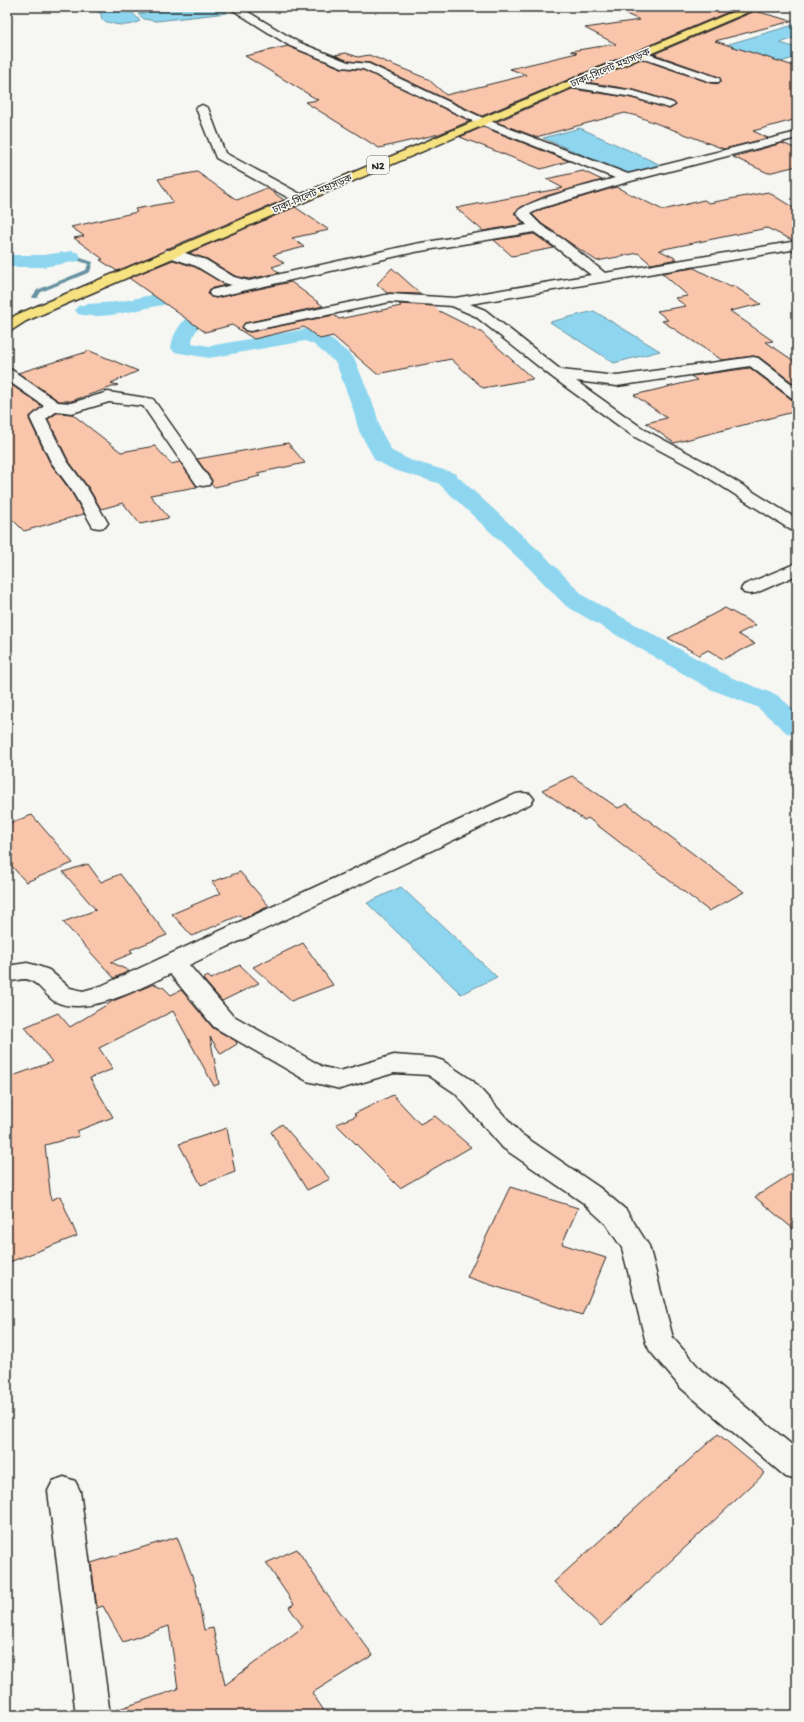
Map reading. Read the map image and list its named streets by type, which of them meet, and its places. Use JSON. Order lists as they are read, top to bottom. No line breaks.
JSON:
{"streets":{"highway":["ঢাকা-সিলেট মহাসড়ক","N2"]}}
